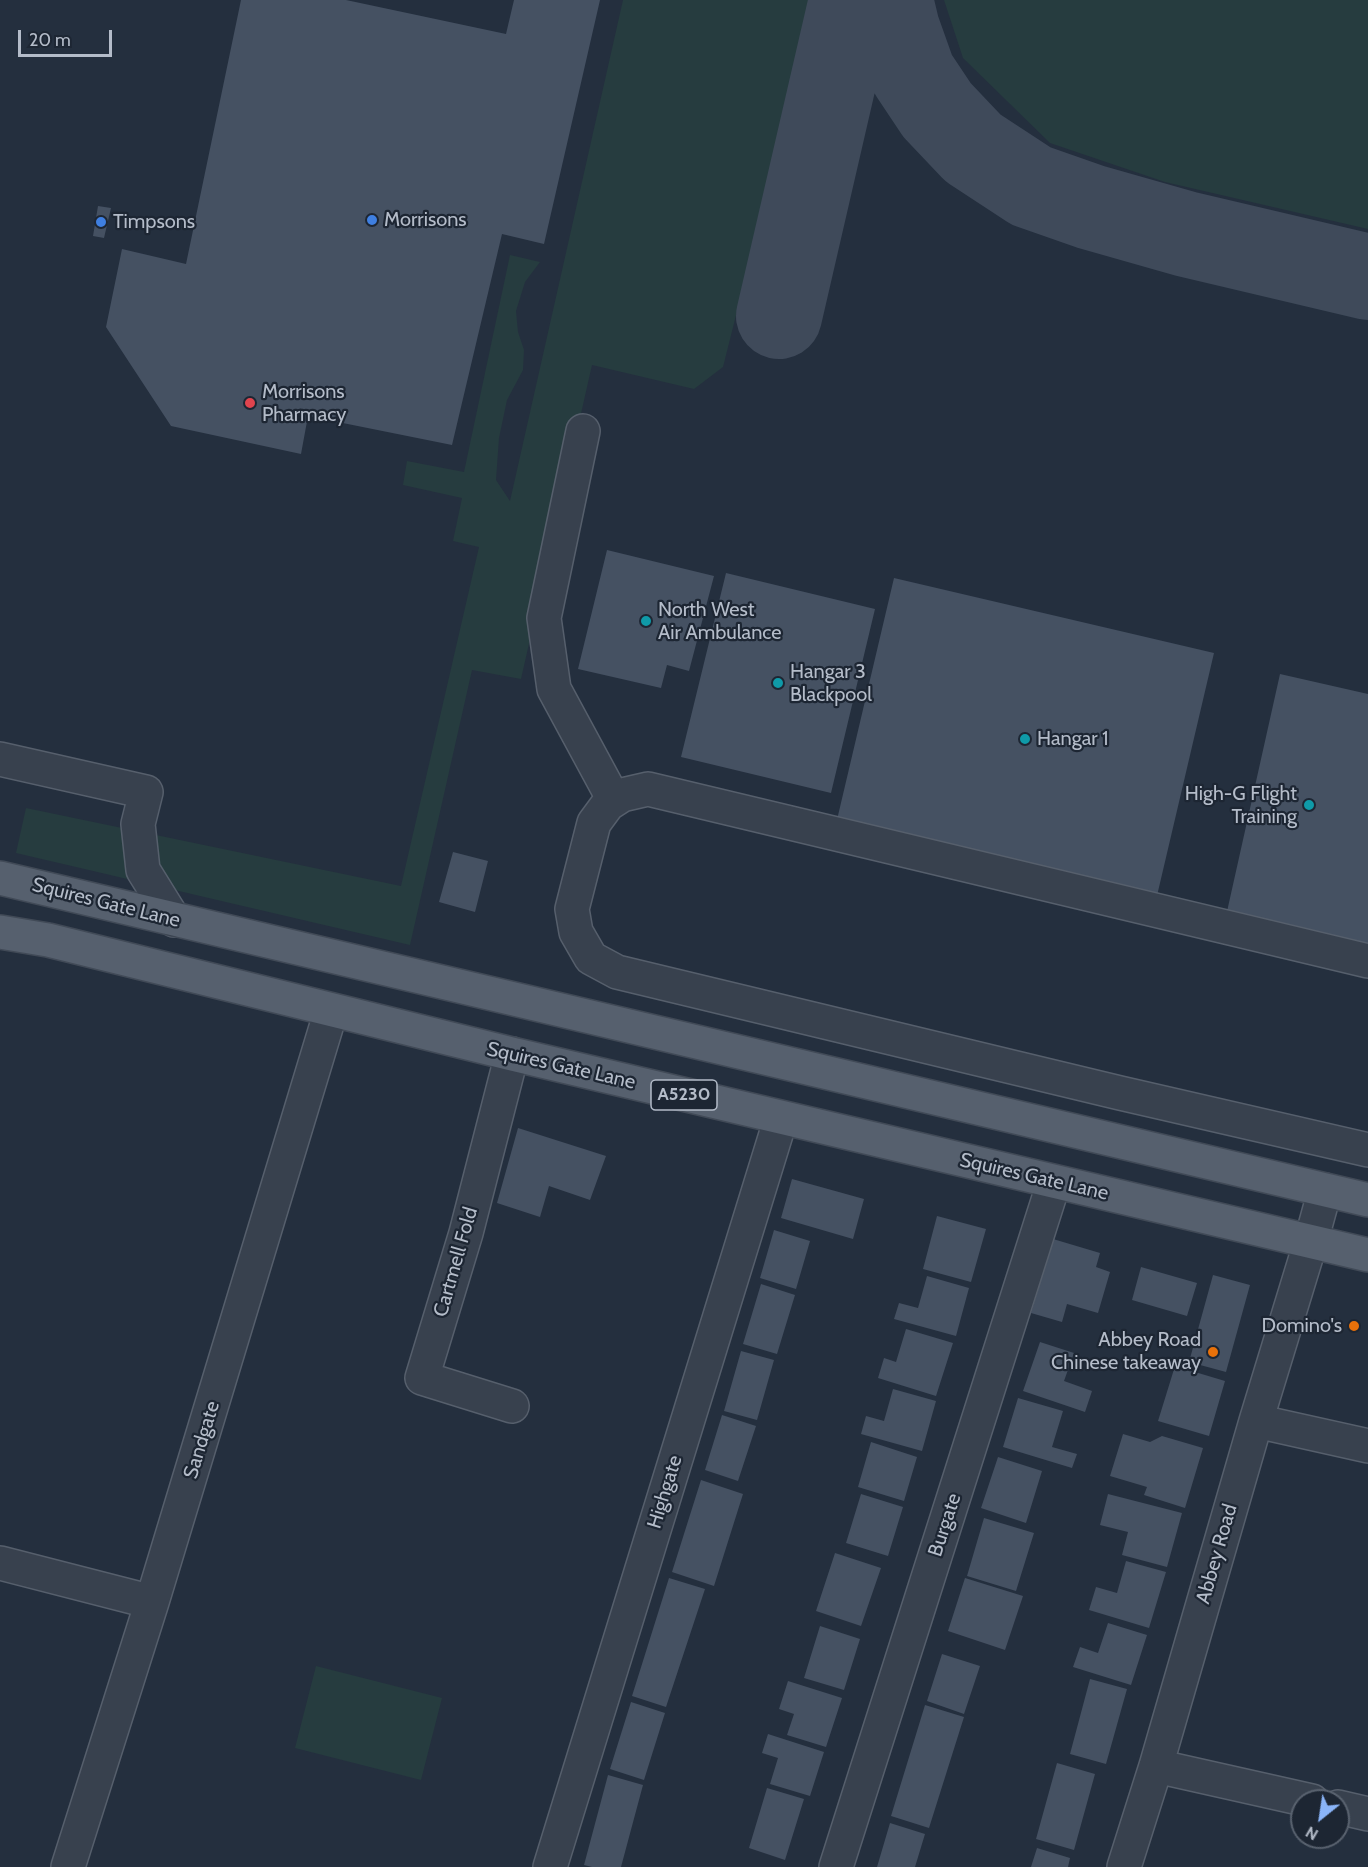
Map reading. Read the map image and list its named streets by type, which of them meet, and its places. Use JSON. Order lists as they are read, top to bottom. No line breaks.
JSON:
{"streets":{"main road":["Squires Gate Lane","A5230"],"street":["Cartmell Fold","Sandgate","Highgate","Burgate","Abbey Road"]},"crossings":[["Squires Gate Lane","Cartmell Fold"],["Squires Gate Lane","Sandgate"],["Squires Gate Lane","Highgate"],["Squires Gate Lane","Burgate"],["Squires Gate Lane","Abbey Road"]],"places":["Morrisons","Timpsons","Morrisons Pharmacy","North West Air Ambulance","Hangar 3 Blackpool","Hangar 1","High-G Flight Training","Domino's","Abbey Road Chinese takeaway"],"scale_bar":"20 m","north":"bottom left"}
